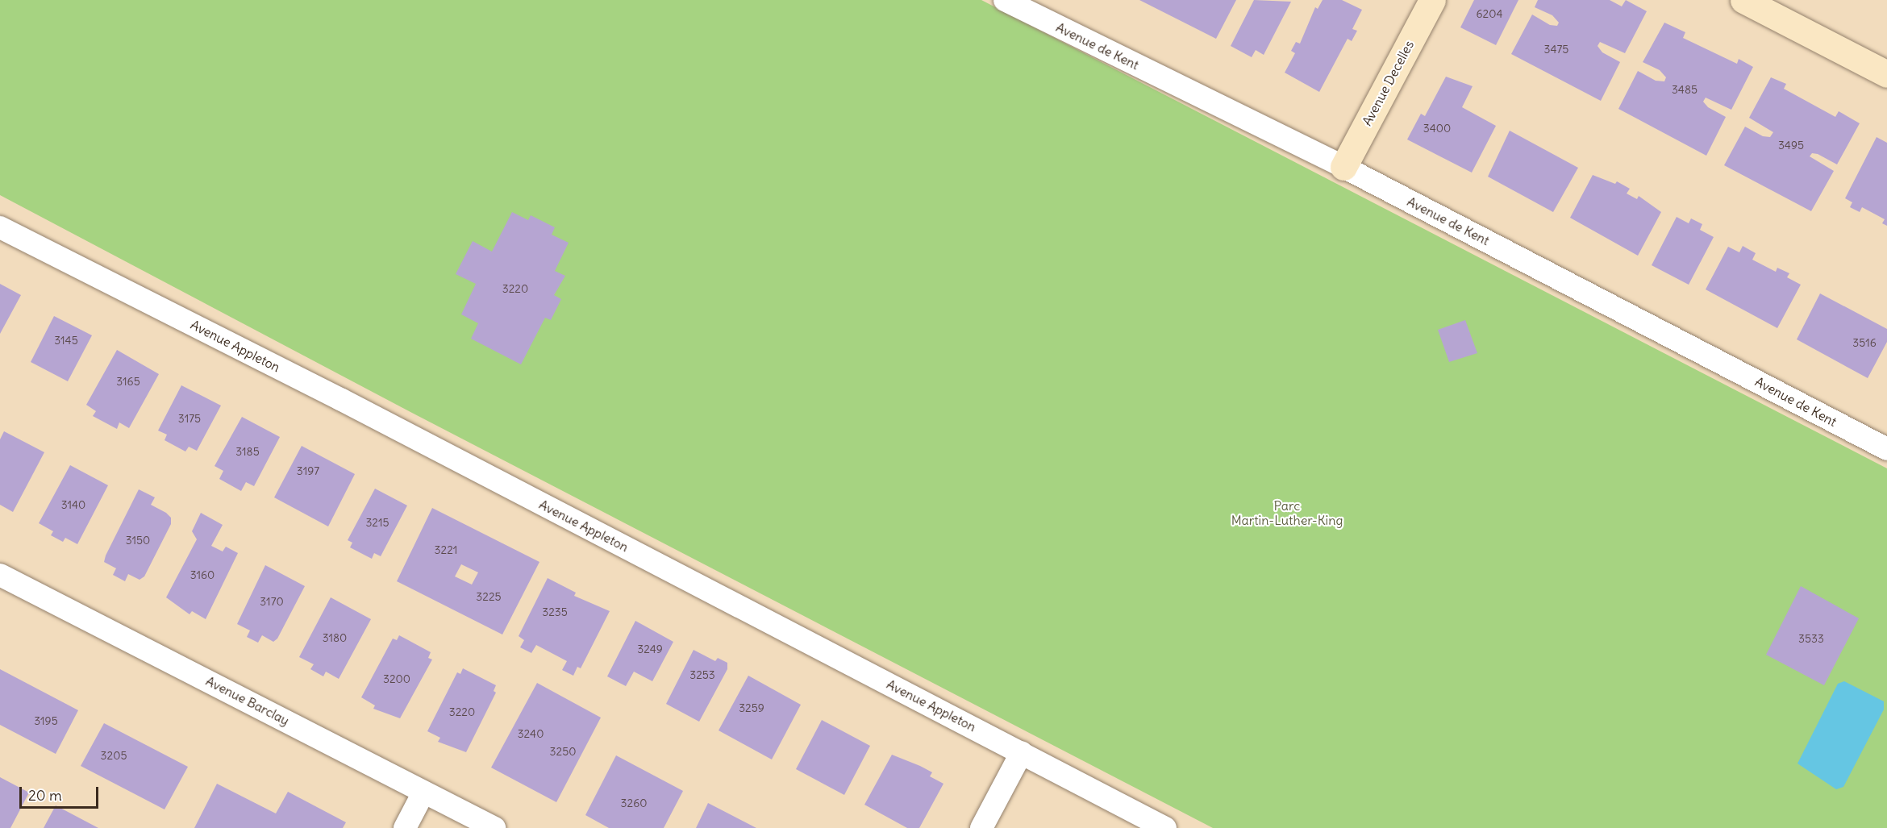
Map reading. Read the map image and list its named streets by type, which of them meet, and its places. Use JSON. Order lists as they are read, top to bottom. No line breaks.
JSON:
{"streets":{"street":["Avenue de Kent","Avenue Decelles","Avenue Appleton","Avenue Barclay"]},"crossings":[["Avenue de Kent","Avenue Decelles"]],"parks":["Parc Martin-Luther-King"],"house_numbers":["6204","3475","3485","3400","3495","3220","3145","3516","3165","3175","3185","3197","3140","3215","3150","3221","3160","3225","3170","3235","3180","3533","3249","3253","3200","3259","3220","3195","3240","3250","3205","3260"],"scale_bar":"20 m"}
